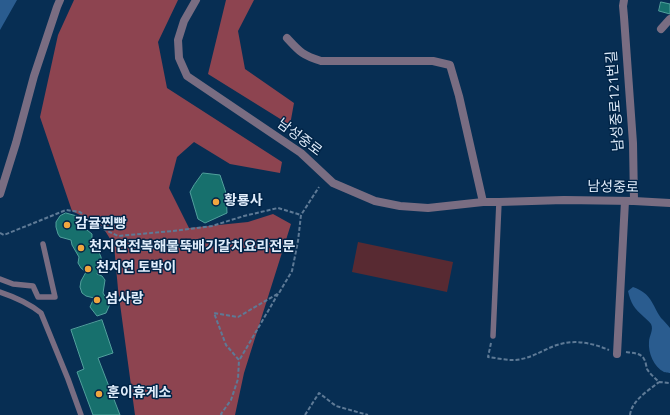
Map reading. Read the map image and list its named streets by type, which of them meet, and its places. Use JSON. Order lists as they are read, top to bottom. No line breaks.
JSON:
{"streets":{"street":["남성중로121번길","남성중로"]},"crossings":[["남성중로121번길","남성중로"]],"places":["황룡사","감귤찐빵","천지연전복해물뚝배기갈치요리전문","천지연 토박이","섬사랑","훈이휴게소"]}
